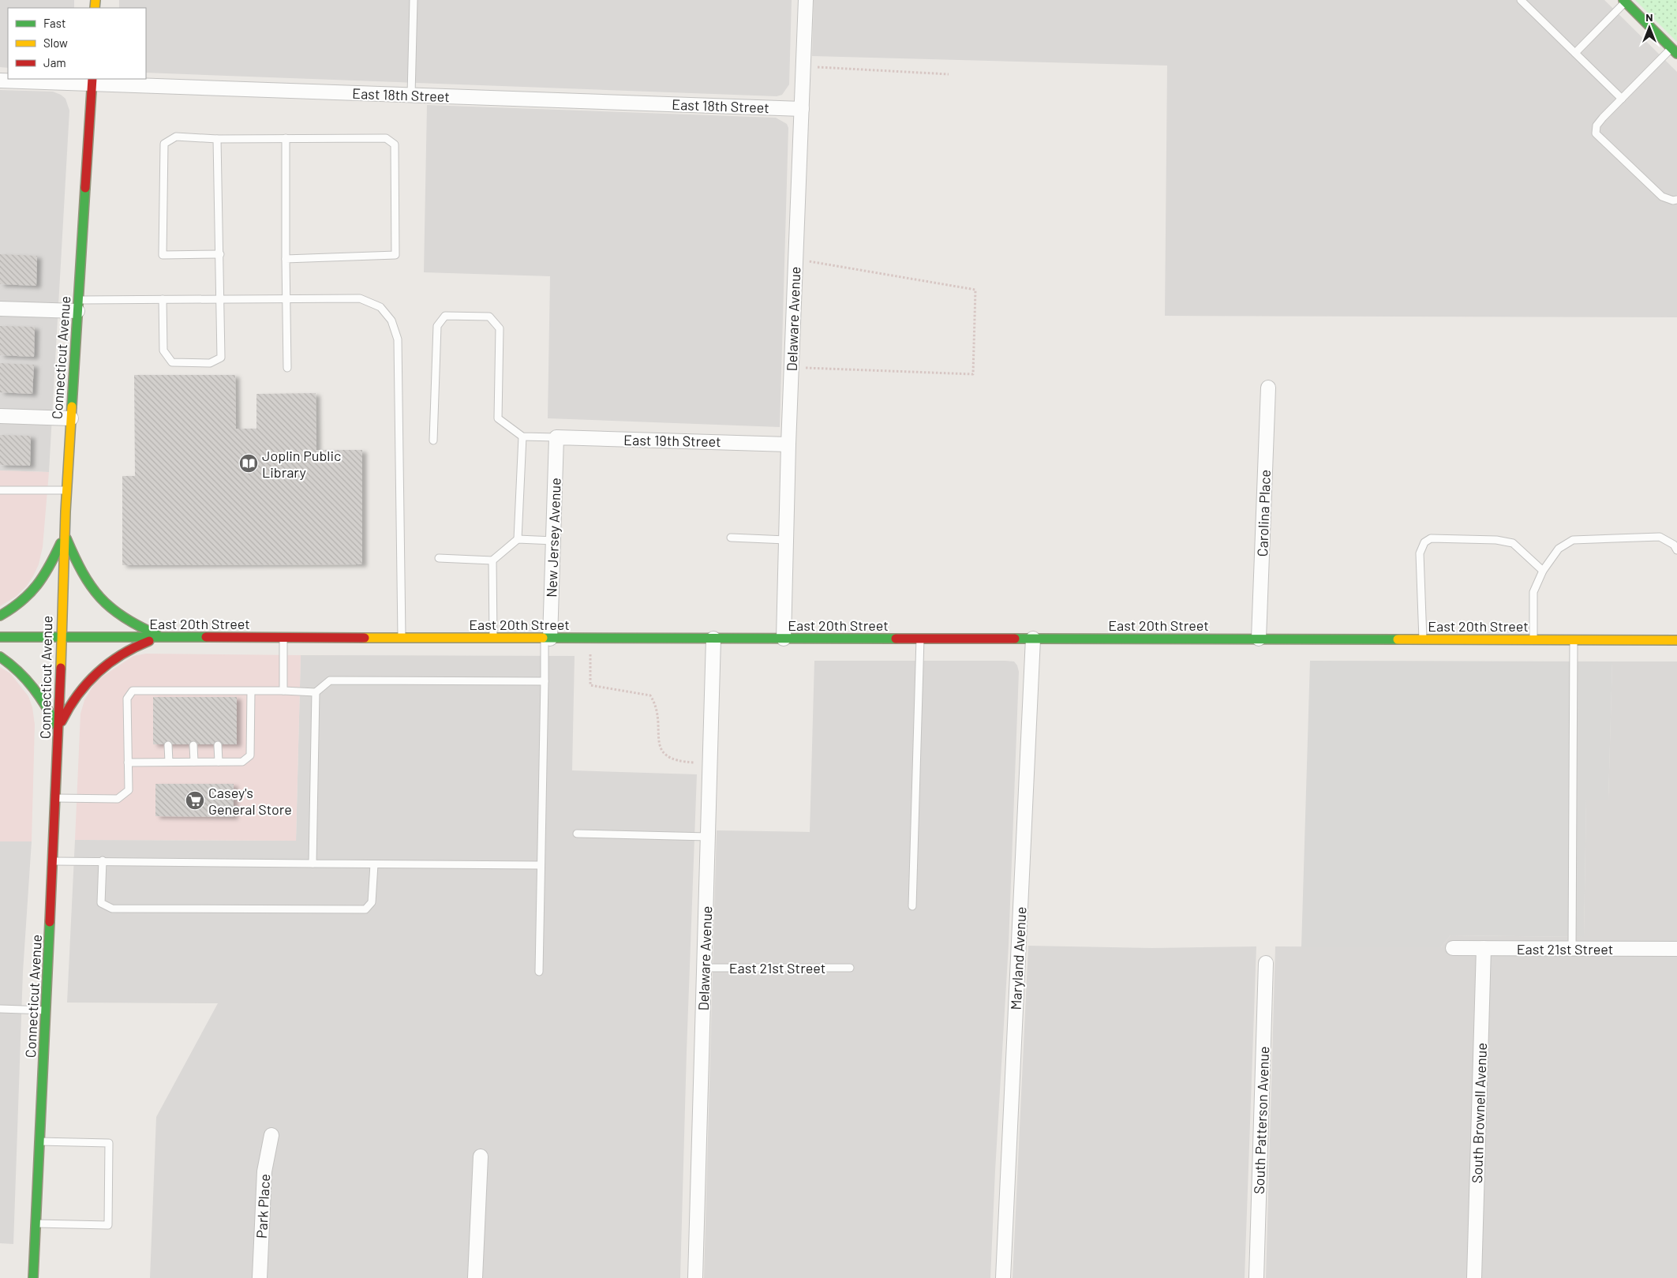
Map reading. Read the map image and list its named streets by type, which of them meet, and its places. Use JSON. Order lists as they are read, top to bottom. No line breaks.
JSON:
{"streets":{"main road":["Connecticut Avenue","East 20th Street"],"street":["East 18th Street","Delaware Avenue","East 19th Street","Carolina Place","New Jersey Avenue","East 21st Street","Maryland Avenue","South Brownell Avenue","South Patterson Avenue","Park Place"]},"crossings":[["East 18th Street","Delaware Avenue"],["East 18th Street","Connecticut Avenue"],["Delaware Avenue","East 19th Street"],["Delaware Avenue","East 20th Street"],["Delaware Avenue","East 21st Street"],["Connecticut Avenue","East 20th Street"],["East 19th Street","New Jersey Avenue"],["Carolina Place","East 20th Street"],["New Jersey Avenue","East 20th Street"],["East 20th Street","Maryland Avenue"],["East 21st Street","South Brownell Avenue"]],"places":{"library":["Joplin Public Library"],"supermarket":["Casey's General Store"]},"legend":["Fast","Slow","Jam"],"north":"top"}
